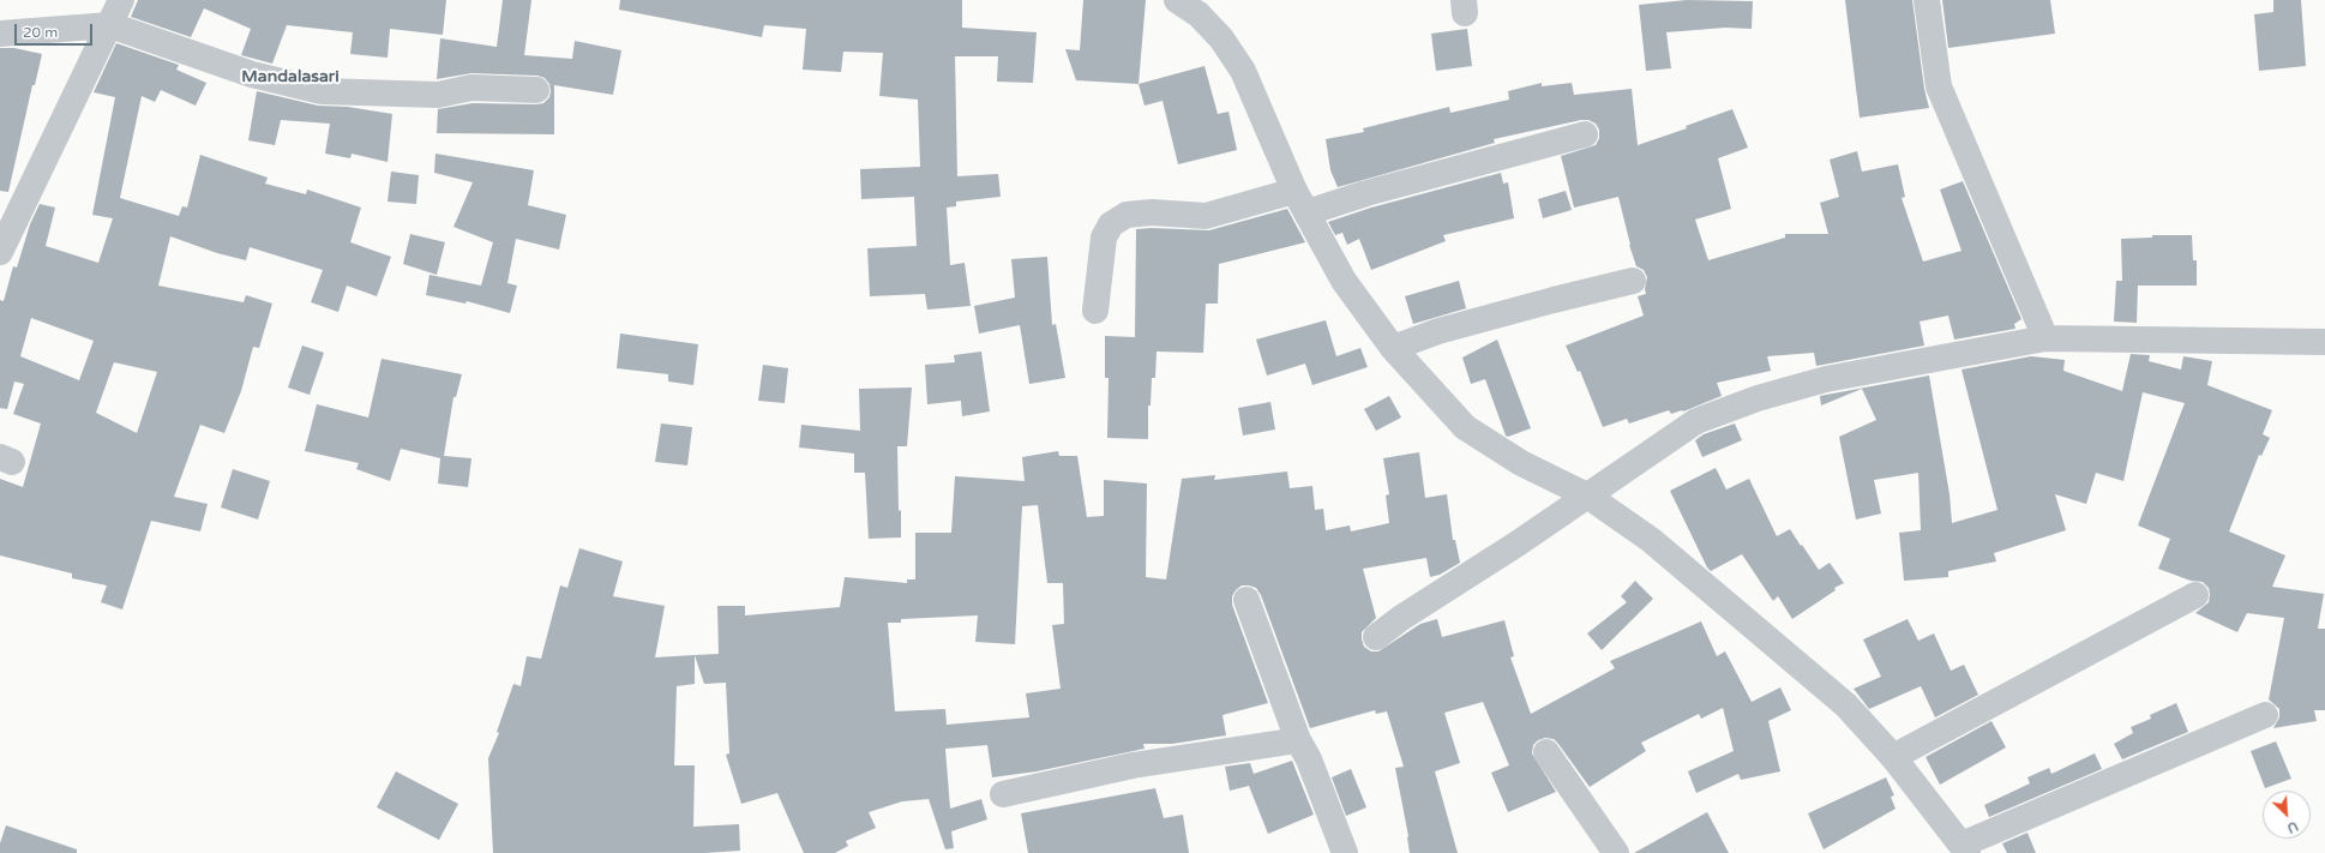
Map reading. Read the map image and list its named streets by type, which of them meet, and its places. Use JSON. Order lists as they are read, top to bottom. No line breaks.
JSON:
{"districts":["Mandalasari"],"scale_bar":"20 m","north":"bottom right"}
